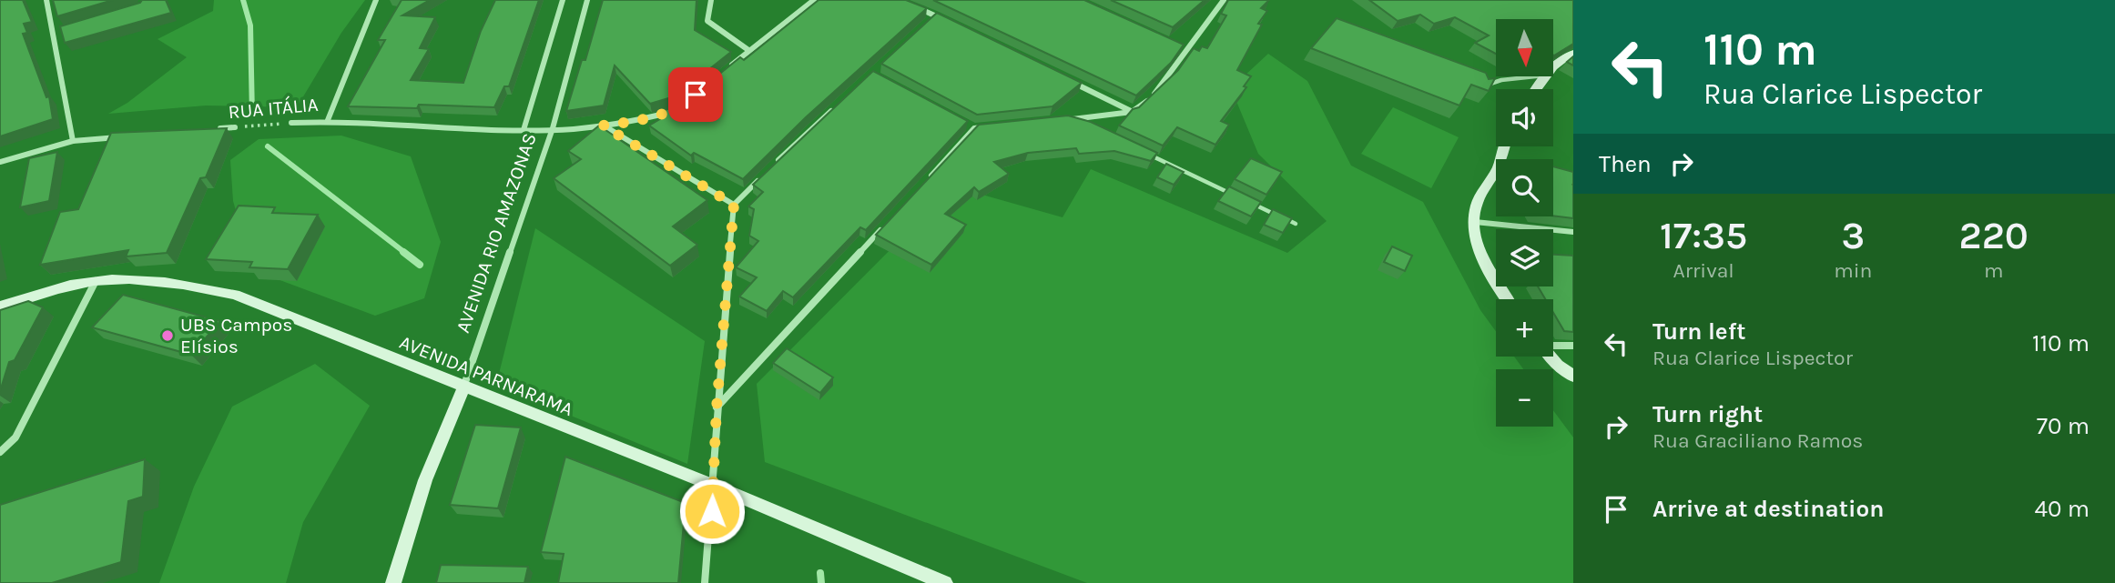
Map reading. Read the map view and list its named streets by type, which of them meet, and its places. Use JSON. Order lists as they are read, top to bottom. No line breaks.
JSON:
{"streets":{"street":["RUA ITÁLIA","AVENIDA RIO AMAZONAS","AVENIDA PARNARAMA"]},"crossings":[["RUA ITÁLIA","AVENIDA RIO AMAZONAS"],["AVENIDA RIO AMAZONAS","AVENIDA PARNARAMA"]],"places":["UBS Campos Elísios"],"north":"bottom","page":{"turn":["110 m","Rua Clarice Lispector"],"map_buttons":["+","−"],"then":"Then","eta":["17:35","Arrival","3","min","220","m"],"list":[{"name":"Turn left","note":"Rua Clarice Lispector","value":"110 m"},{"name":"Turn right","note":"Rua Graciliano Ramos","value":"70 m"},{"name":"Arrive at destination","value":"40 m"}]}}
